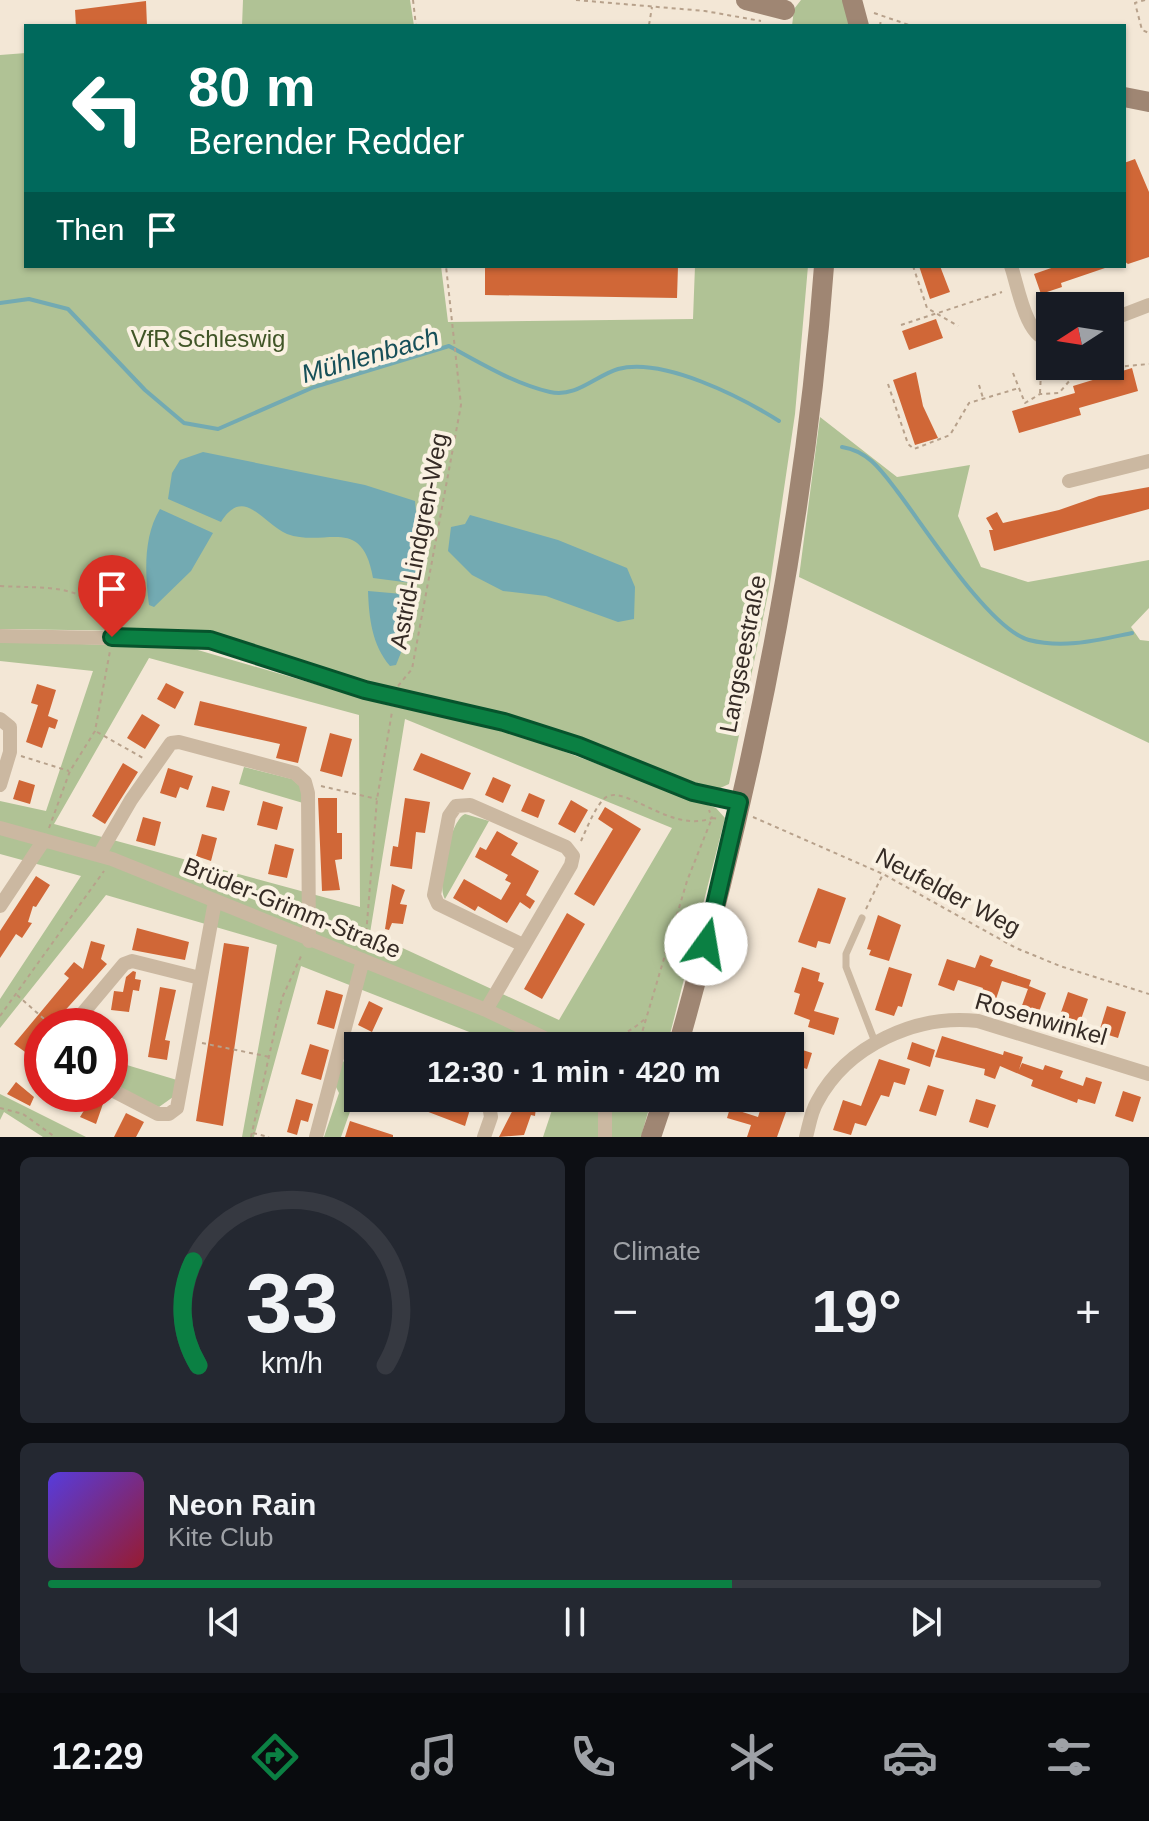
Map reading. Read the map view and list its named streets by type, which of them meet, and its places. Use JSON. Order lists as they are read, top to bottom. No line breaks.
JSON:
{"streets":{"street":["Langseestraße","Brüder-Grimm-Straße","Rosenwinkel"],"path":["Astrid-Lindgren-Weg","Neufelder Weg"]},"crossings":[["Astrid-Lindgren-Weg","Brüder-Grimm-Straße"],["Langseestraße","Neufelder Weg"]],"water":["Mühlenbach"],"parks":["VfR Schleswig"],"north":"left","page":{"turn":["80 m","Berender Redder"],"then":"Then","limit":"40","trip":"12:30 · 1 min · 420 m","tile":"Climate","heat":["−","19°","+"],"song":["Neon Rain","Kite Club"],"tabs":"12:29","gauge":["33","km/h"]}}
